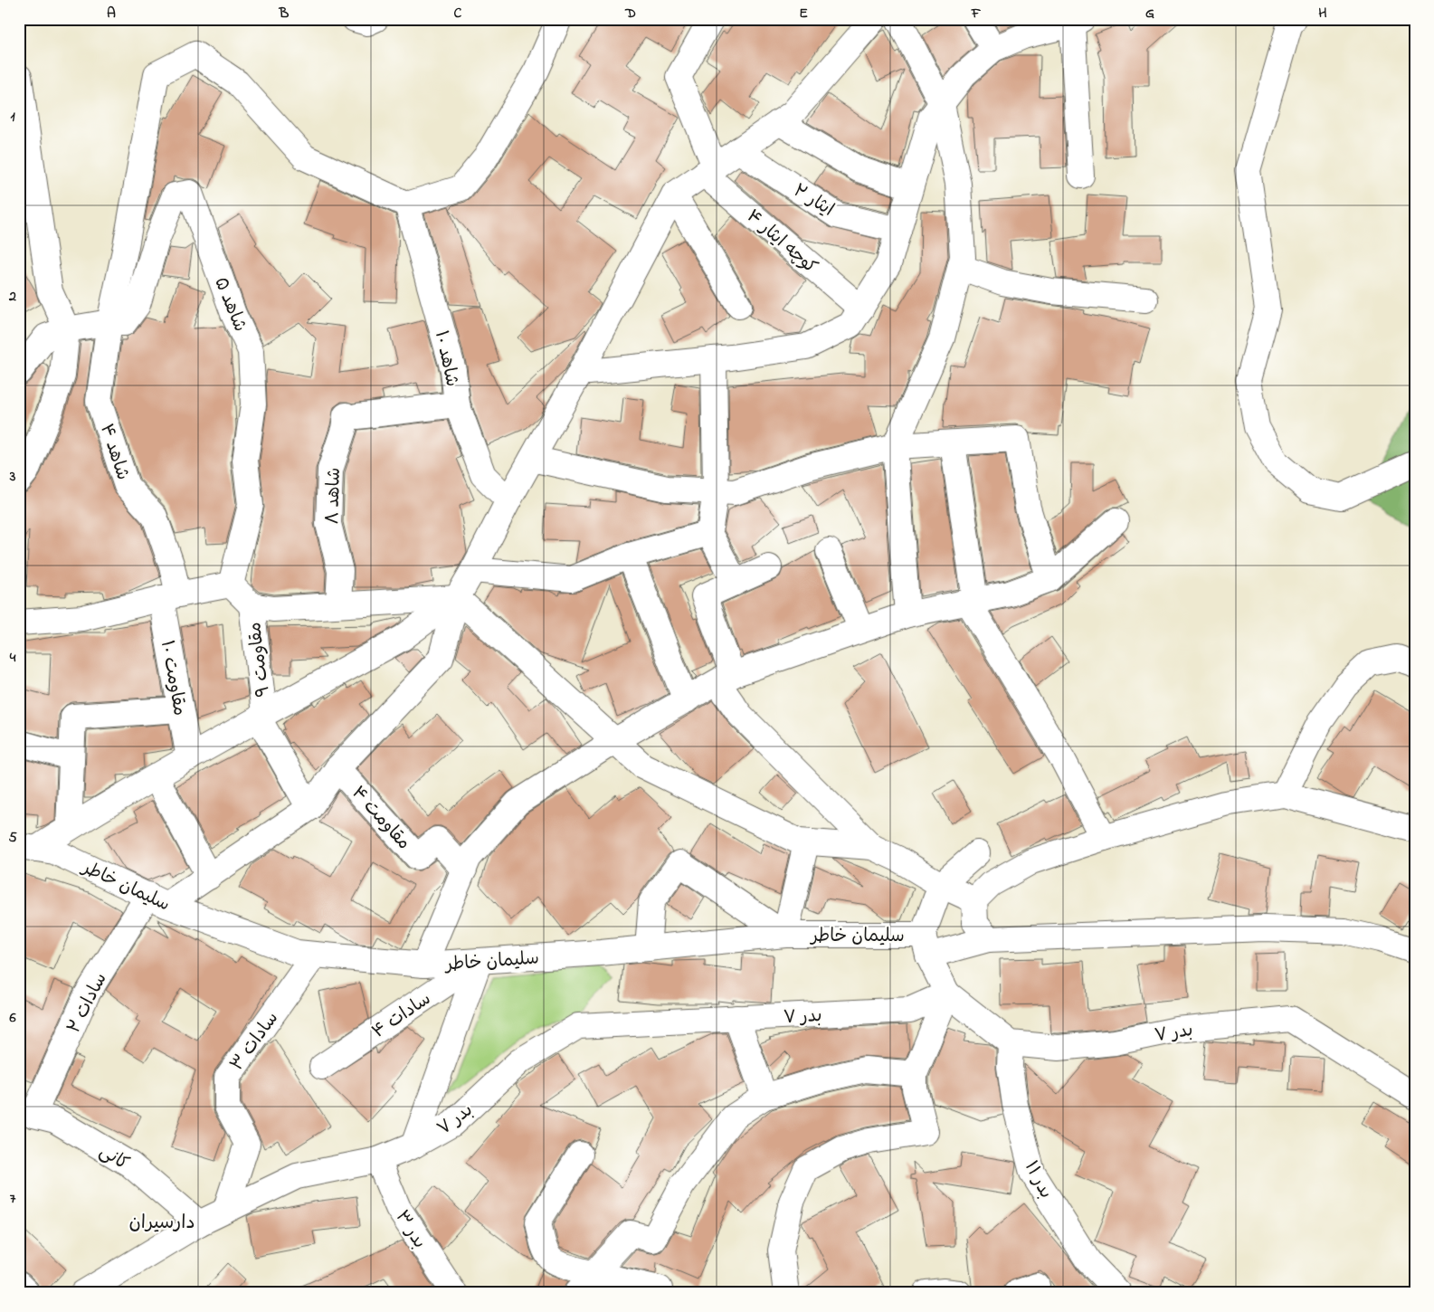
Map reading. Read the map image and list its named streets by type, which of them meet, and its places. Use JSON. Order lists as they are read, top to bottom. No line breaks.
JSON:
{"streets":{"street":["ایثار ۲","کوچه ایثار ۴","شاهد ۵","شاهد ۱۰","شاهد ۴","شاهد ۸","مقاومت ۹","مقاومت ۱۰","مقاومت ۴","سلیمان خاطر","سادات ۲","سادات ۴","بدر ۷","سادات ۳","کانی","بدر ۱۱","بدر ۳"]},"crossings":[["شاهد ۵","شاهد ۴"],["شاهد ۱۰","شاهد ۴"],["شاهد ۱۰","شاهد ۸"],["شاهد ۴","مقاومت ۱۰"],["سلیمان خاطر","سادات ۲"],["سلیمان خاطر","سادات ۴"],["سلیمان خاطر","بدر ۷"],["سلیمان خاطر","سادات ۳"],["سادات ۲","کانی"],["بدر ۷","سادات ۳"],["بدر ۷","کانی"],["بدر ۷","بدر ۱۱"],["بدر ۷","بدر ۳"]],"districts":["دارسیران"],"grid":{"columns":["A","B","C","D","E","F","G","H"],"rows":["1","2","3","4","5","6","7"]}}
